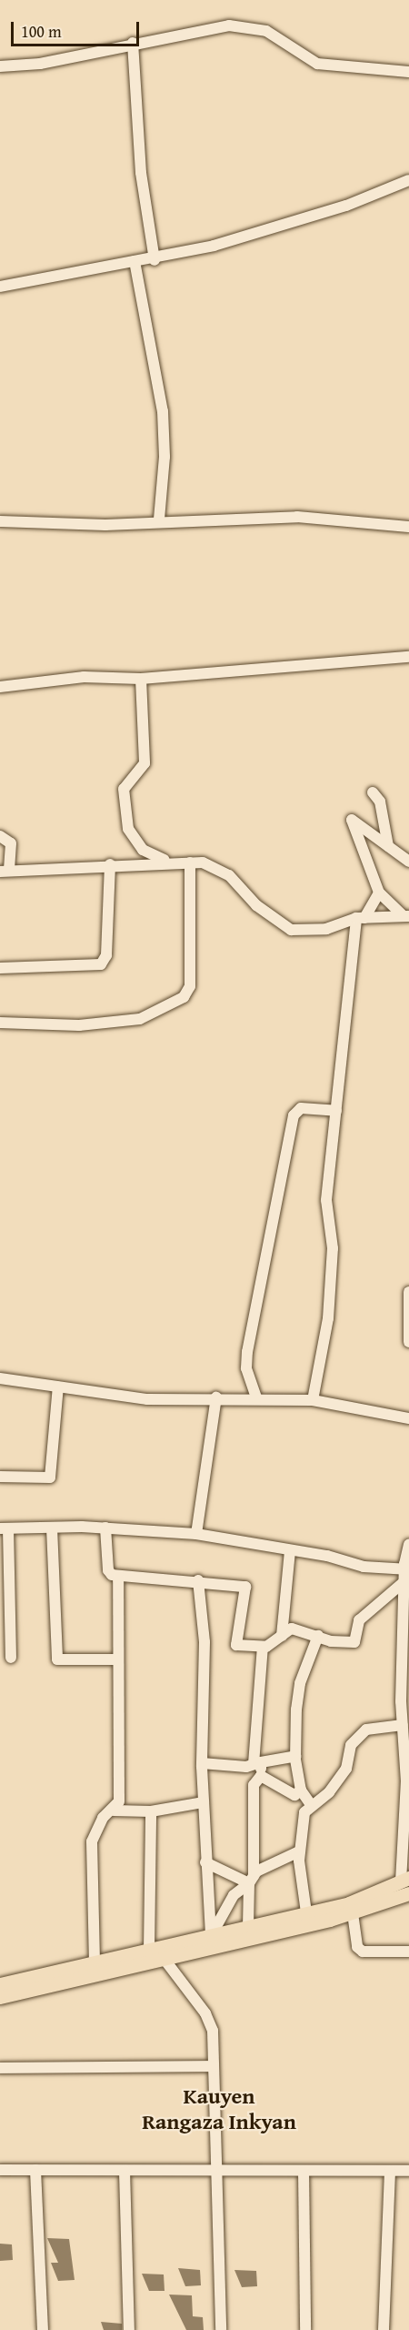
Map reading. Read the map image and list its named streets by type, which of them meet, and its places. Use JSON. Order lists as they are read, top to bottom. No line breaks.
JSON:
{"districts":["Kauyen Rangaza Inkyan"],"scale_bar":"100 m"}
